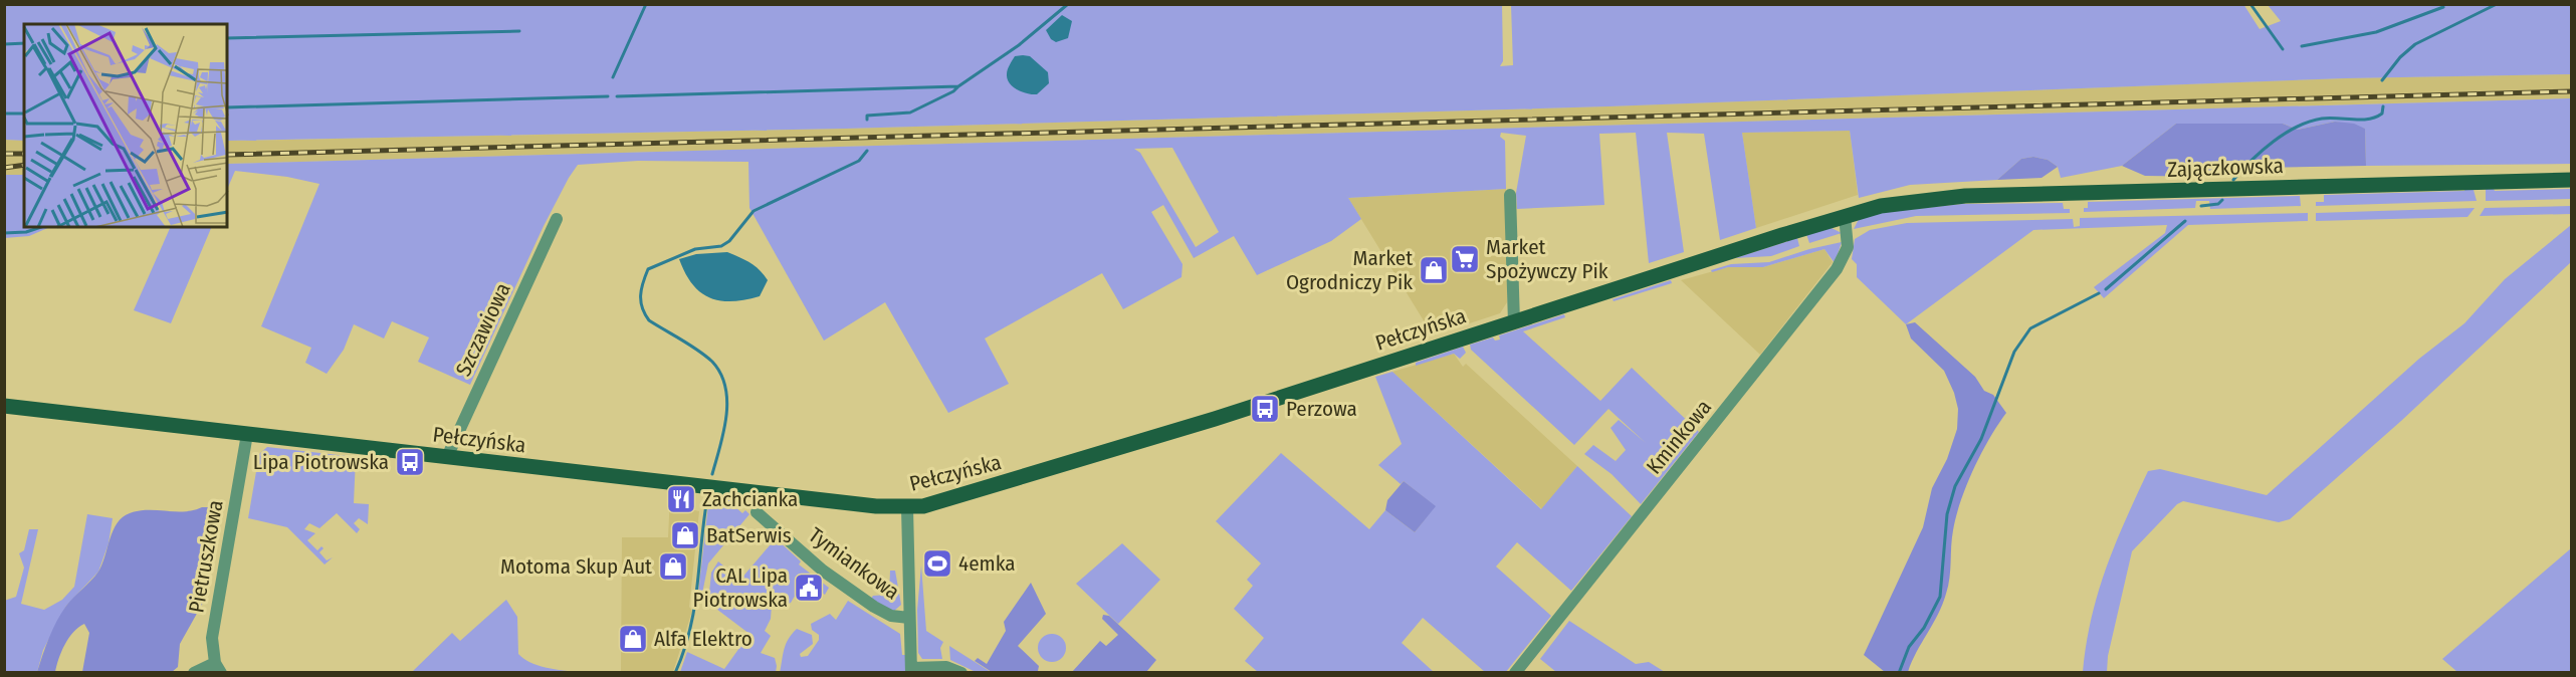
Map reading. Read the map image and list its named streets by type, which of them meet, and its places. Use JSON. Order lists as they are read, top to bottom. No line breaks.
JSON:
{"streets":{"main road":["Zajączkowska","Pełczyńska"],"street":["Szczawiowa","Kminkowa","Pietruszkowa","Tymiankowa"]},"crossings":[["Zajączkowska","Pełczyńska"],["Szczawiowa","Pełczyńska"],["Pełczyńska","Kminkowa"],["Pełczyńska","Pietruszkowa"]],"places":{"supermarket":["Market Spożywczy Pik"],"shop":["Market Ogrodniczy Pik","BatSerwis","Motoma Skup Aut","Alfa Elektro"],"bus stop":["Perzowa","Lipa Piotrowska"],"restaurant":["Zachcianka"],"sports":["4emka"],"public building":["CAL Lipa Piotrowska"]}}
